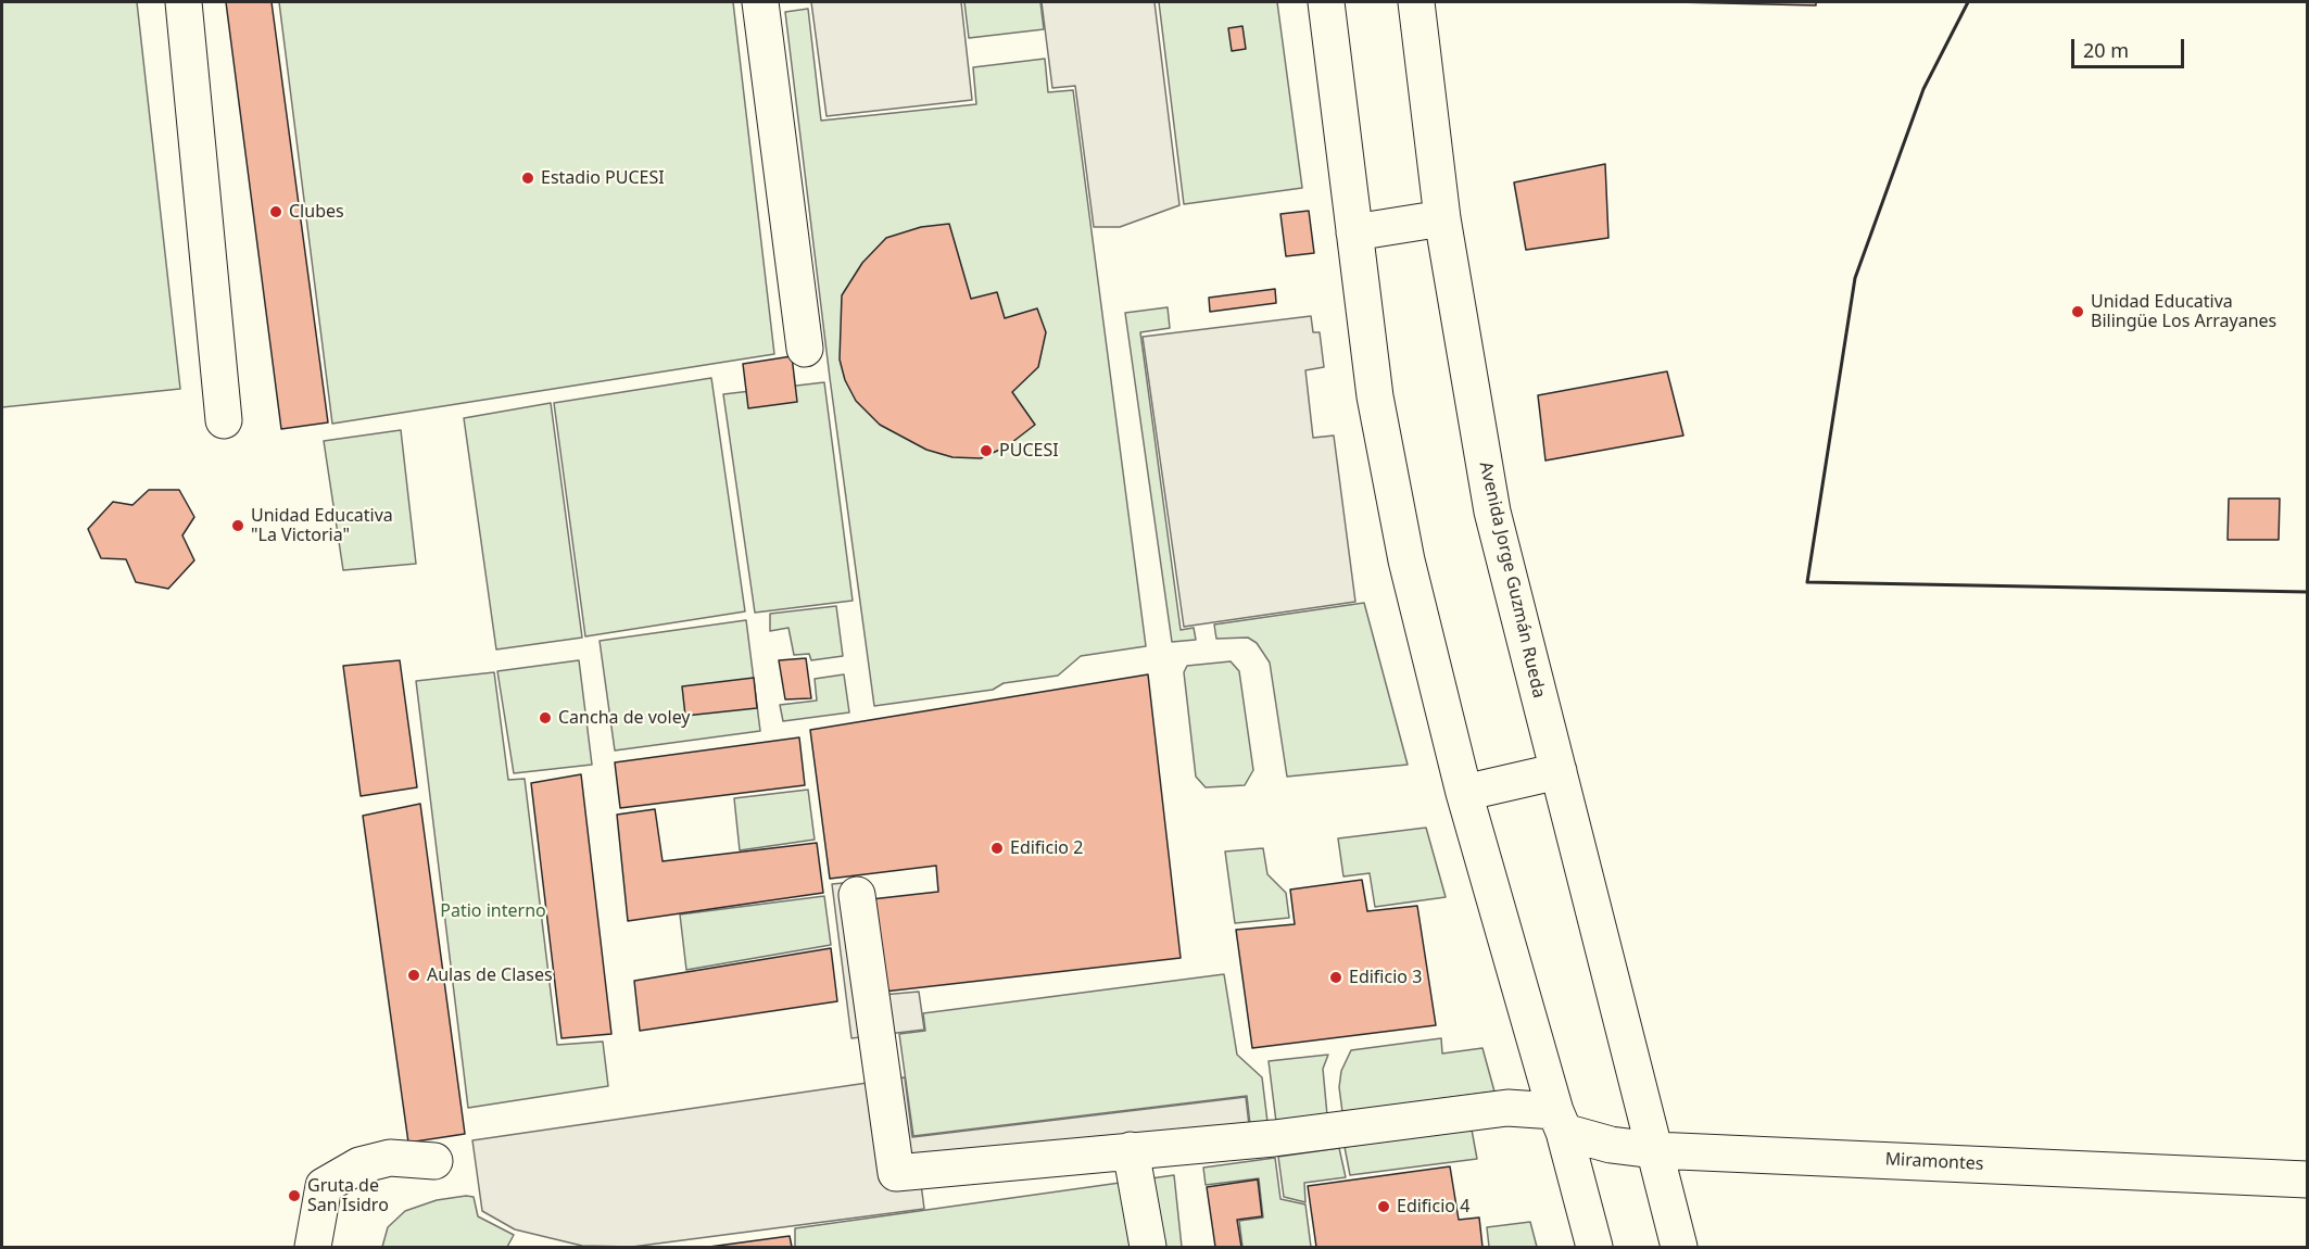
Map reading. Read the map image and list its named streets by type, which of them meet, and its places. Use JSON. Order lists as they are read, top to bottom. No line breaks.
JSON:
{"streets":{"street":["Avenida Jorge Guzmán Rueda","Miramontes"]},"crossings":[["Avenida Jorge Guzmán Rueda","Miramontes"]],"parks":["Patio interno"],"places":["Estadio PUCESI","Clubes","Unidad Educativa Bilingüe Los Arrayanes","PUCESI","Unidad Educativa \"La Victoria\"","Cancha de voley","Edificio 2","Aulas de Clases","Edificio 3","Gruta de San Isidro","Edificio 4"],"scale_bar":"20 m"}
